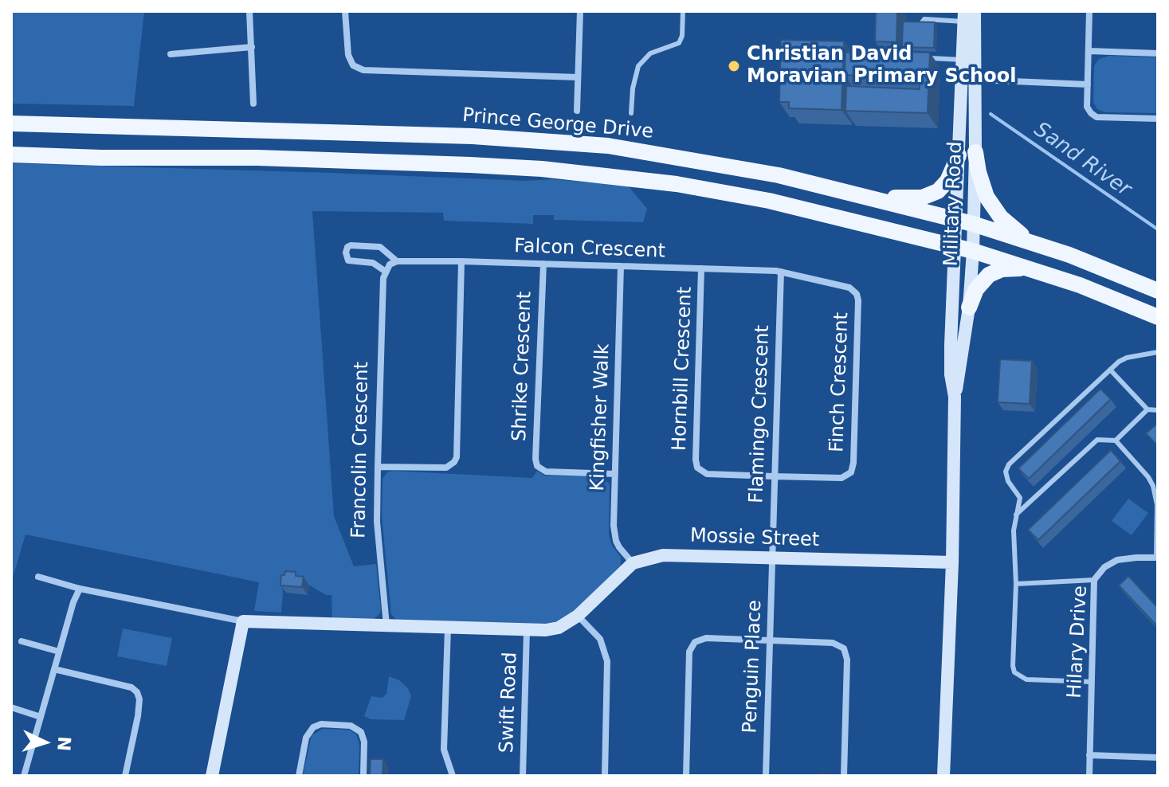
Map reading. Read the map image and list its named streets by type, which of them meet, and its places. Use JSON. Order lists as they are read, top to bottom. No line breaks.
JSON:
{"streets":{"main road":["Prince George Drive"],"street":["Military Road","Falcon Crescent","Shrike Crescent","Hornbill Crescent","Finch Crescent","Flamingo Crescent","Kingfisher Walk","Francolin Crescent","Mossie Street","Hilary Drive","Penguin Place","Swift Road"]},"crossings":[["Prince George Drive","Military Road"],["Military Road","Mossie Street"],["Falcon Crescent","Shrike Crescent"],["Falcon Crescent","Hornbill Crescent"],["Falcon Crescent","Finch Crescent"],["Falcon Crescent","Flamingo Crescent"],["Falcon Crescent","Kingfisher Walk"],["Falcon Crescent","Francolin Crescent"],["Shrike Crescent","Kingfisher Walk"],["Hornbill Crescent","Finch Crescent"],["Hornbill Crescent","Flamingo Crescent"],["Finch Crescent","Flamingo Crescent"],["Flamingo Crescent","Mossie Street"],["Flamingo Crescent","Penguin Place"],["Kingfisher Walk","Mossie Street"],["Mossie Street","Penguin Place"]],"water":["Sand River"],"places":["Christian David Moravian Primary School"],"north":"right"}
